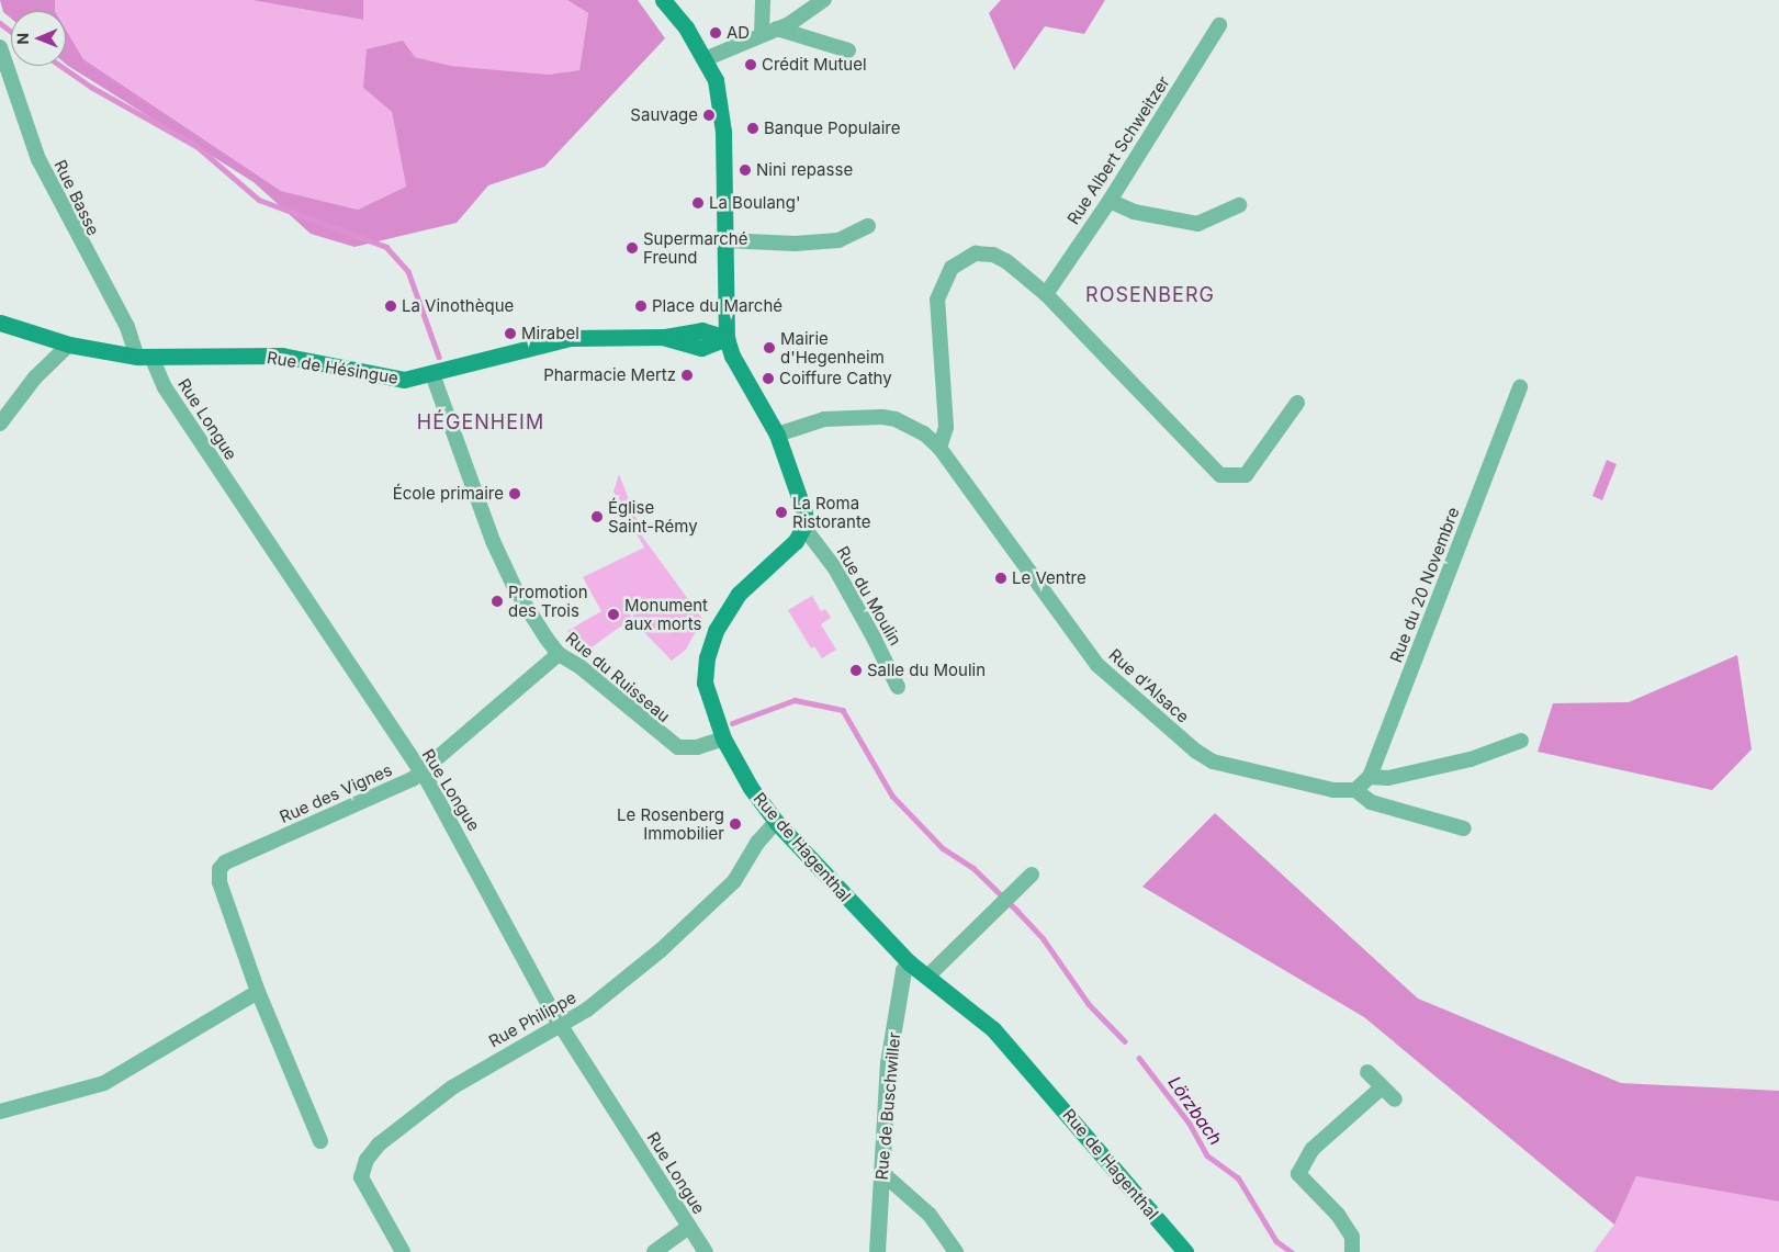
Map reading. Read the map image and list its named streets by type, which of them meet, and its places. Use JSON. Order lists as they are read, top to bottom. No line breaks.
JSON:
{"streets":{"main road":["Rue de Hésingue","Rue de Hagenthal"],"street":["Rue Albert Schweitzer","Rue Basse","Rue Longue","Rue du 20 Novembre","Rue du Moulin","Rue du Ruisseau","Rue d'Alsace","Rue des Vignes","Rue Philippe","Rue de Buschwiller"]},"crossings":[["Rue Basse","Rue de Hésingue"],["Rue Basse","Rue Longue"],["Rue de Hésingue","Rue Longue"],["Rue de Hésingue","Rue du Ruisseau"],["Rue Longue","Rue des Vignes"],["Rue Longue","Rue Philippe"],["Rue du 20 Novembre","Rue d'Alsace"],["Rue du Moulin","Rue de Hagenthal"],["Rue du Ruisseau","Rue des Vignes"],["Rue du Ruisseau","Rue de Hagenthal"],["Rue de Hagenthal","Rue Philippe"],["Rue de Hagenthal","Rue de Buschwiller"]],"districts":["ROSENBERG","HÉGENHEIM"],"water":["Lörzbach"],"places":["AD","Crédit Mutuel","Sauvage","Banque Populaire","Nini repasse","La Boulang'","Supermarché Freund","La Vinothèque","Place du Marché","Mirabel","Mairie d'Hegenheim","Pharmacie Mertz","Coiffure Cathy","École primaire","La Roma Ristorante","Église Saint-Rémy","Le Ventre","Promotion des Trois","Monument aux morts","Salle du Moulin","Le Rosenberg Immobilier"],"north":"left"}
